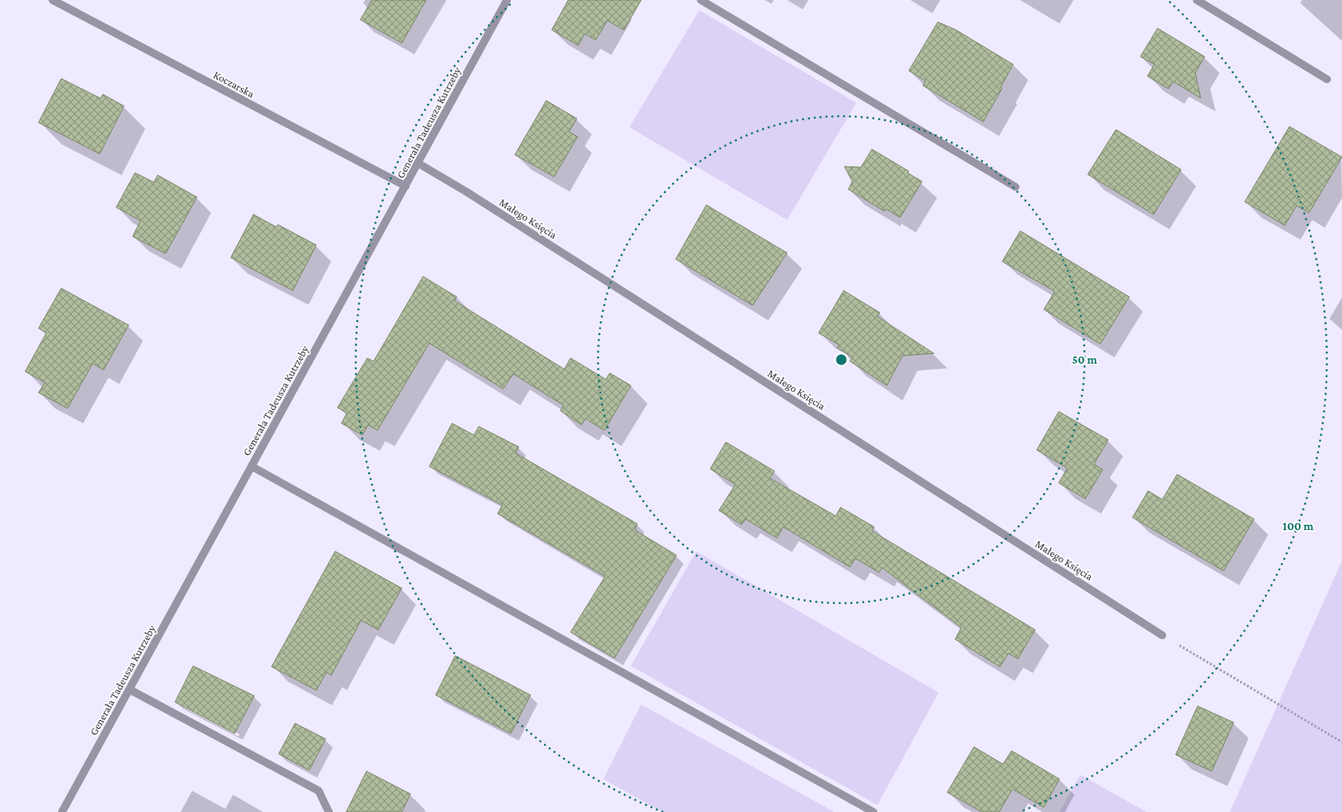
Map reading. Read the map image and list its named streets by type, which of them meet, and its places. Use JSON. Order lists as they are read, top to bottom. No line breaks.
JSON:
{"streets":{"street":["Koczarska","Generała Tadeusza Kutrzeby","Małego Księcia"]},"crossings":[["Koczarska","Generała Tadeusza Kutrzeby"],["Generała Tadeusza Kutrzeby","Małego Księcia"]],"rings":["50 m","100 m"]}
